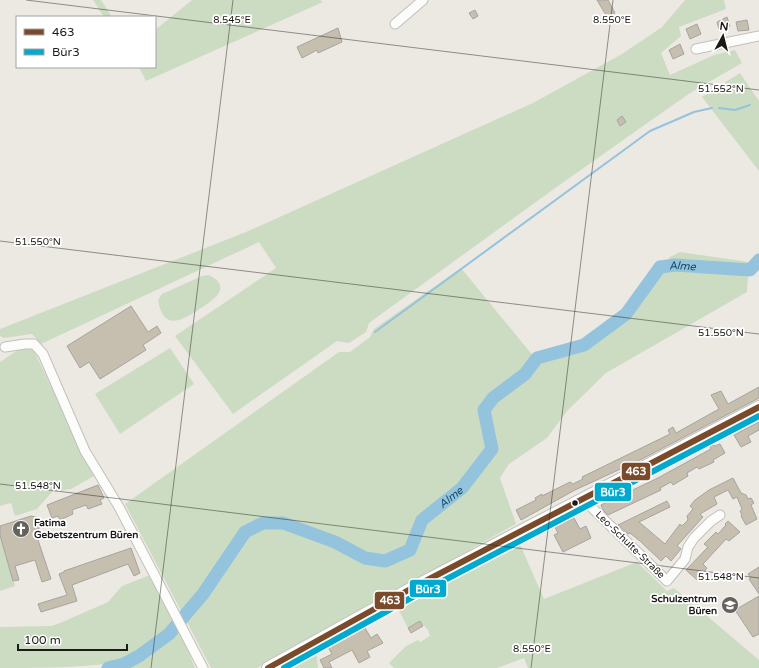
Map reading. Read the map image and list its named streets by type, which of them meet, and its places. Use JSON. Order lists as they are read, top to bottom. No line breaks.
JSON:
{"streets":{"street":["Leo-Schulte-Straße"]},"water":["Alme"],"places":{"church":["Fatima Gebetszentrum Büren"],"school or university":["Schulzentrum Büren"]},"lines":["transit line 463","transit line Bür3"],"legend":["463","Bür3"],"scale_bar":"100 m","north":"top","coordinates":["8.545°E","8.550°E","51.552°N","51.550°N","51.548°N"]}
